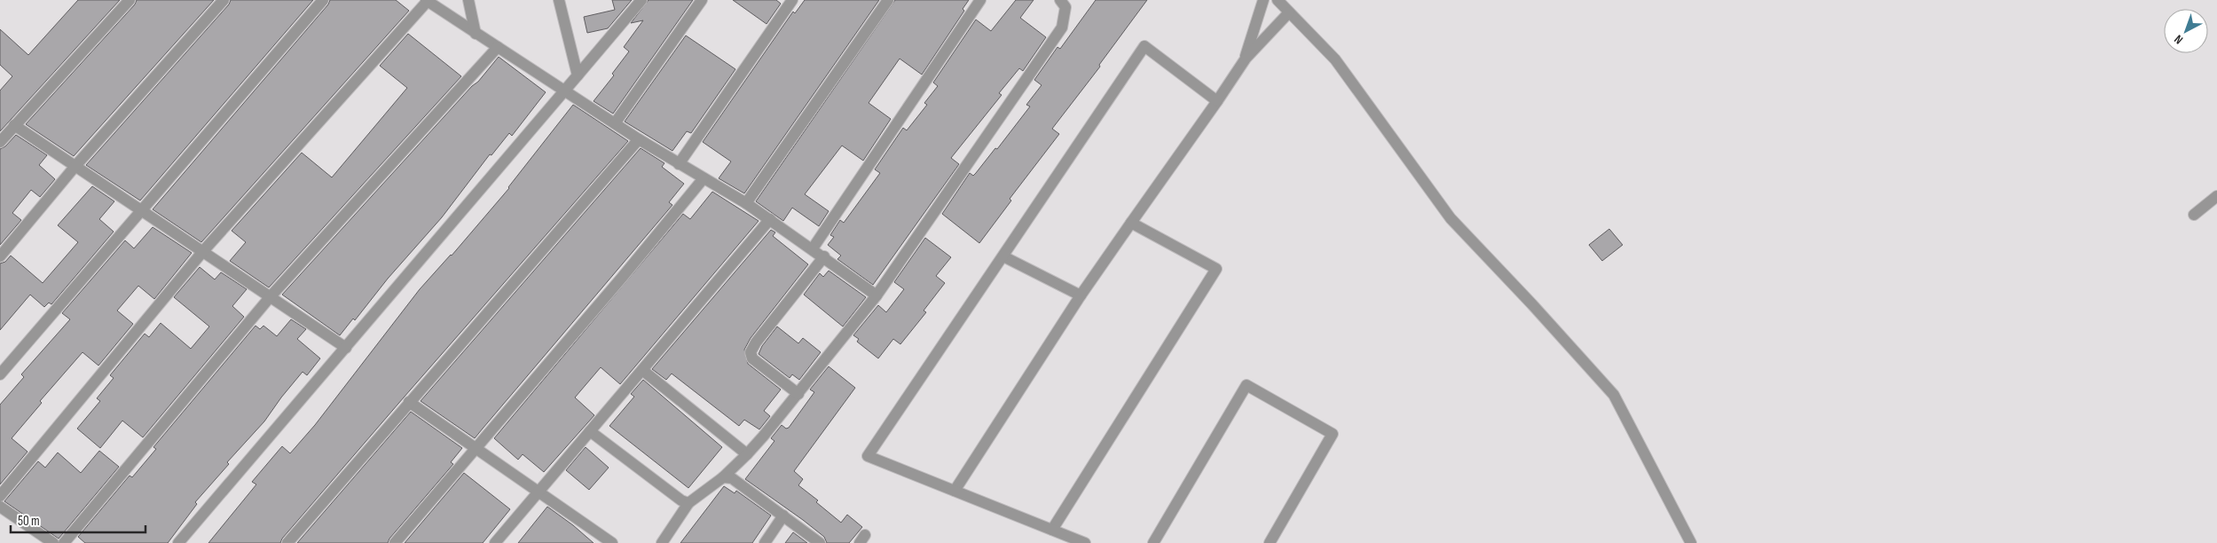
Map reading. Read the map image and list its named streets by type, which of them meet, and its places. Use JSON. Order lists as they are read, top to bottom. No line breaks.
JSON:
{"scale_bar":"50 m","north":"bottom left"}
